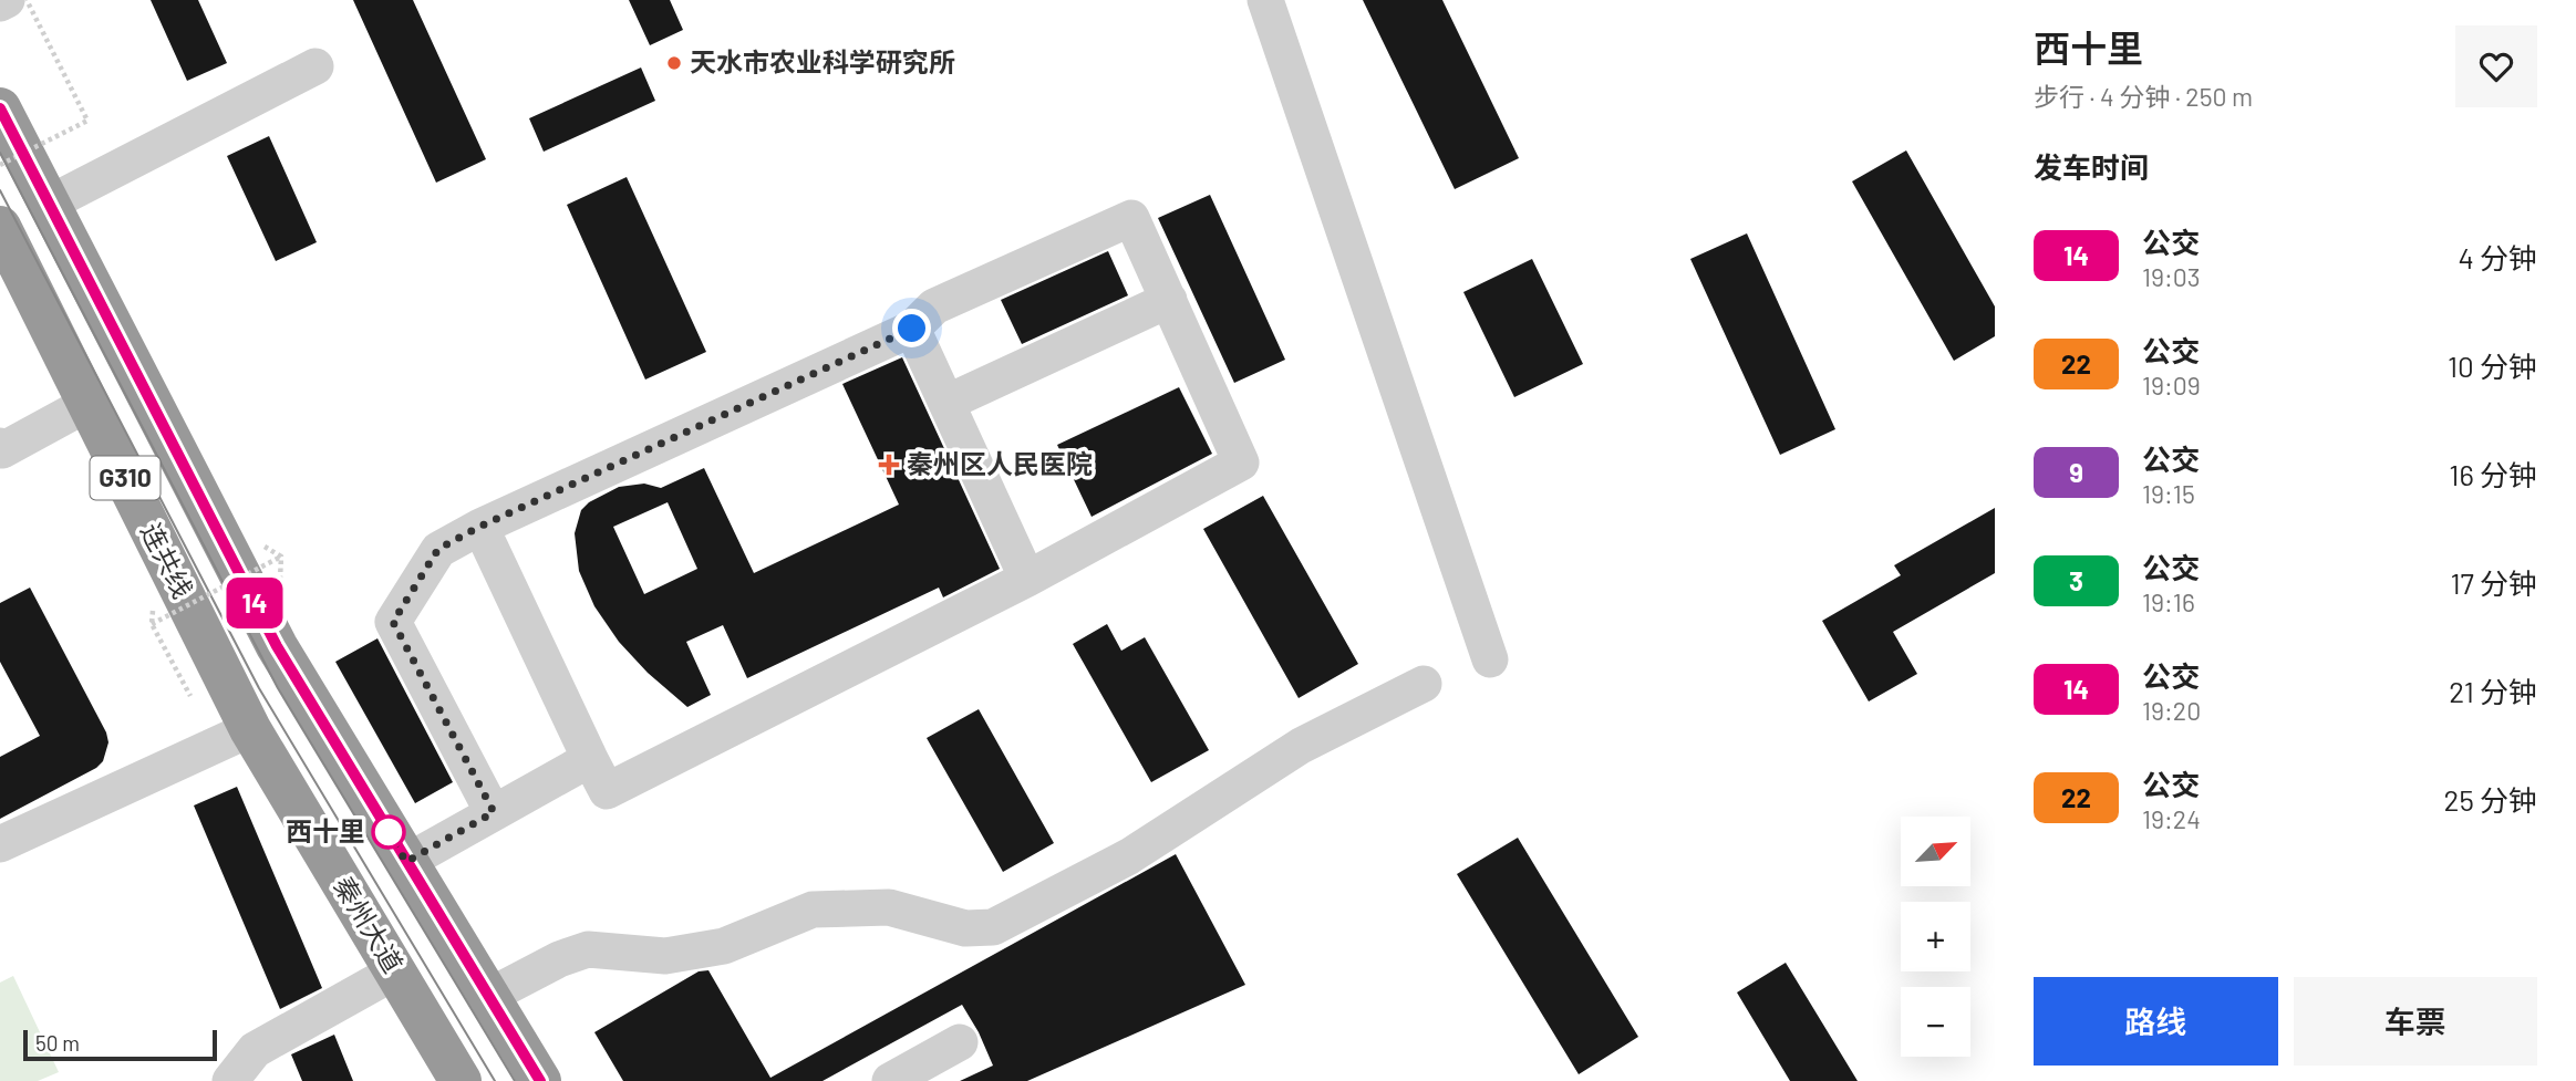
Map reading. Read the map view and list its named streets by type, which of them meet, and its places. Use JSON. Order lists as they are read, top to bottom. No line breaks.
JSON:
{"streets":{"highway":["G310","连共线","秦州大道"]},"crossings":[["连共线","秦州大道"]],"places":{"other":["天水市农业科学研究所","西十里"],"health":["秦州区人民医院"]},"lines":["bus line 14"],"scale_bar":"50 m","north":"top right","page":{"on_map":"14","heading":[["西十里","步行 · 4 分钟 · 250 m"],"发车时间"],"list":[{"mark":"14","name":"公交","note":"19:03","value":"4 分钟"},{"mark":"22","name":"公交","note":"19:09","value":"10 分钟"},{"mark":"9","name":"公交","note":"19:15","value":"16 分钟"},{"mark":"3","name":"公交","note":"19:16","value":"17 分钟"},{"mark":"14","name":"公交","note":"19:20","value":"21 分钟"},{"mark":"22","name":"公交","note":"19:24","value":"25 分钟"}],"map_buttons":["+","−"],"buttons":["路线","车票"],"scale":"50 m"}}
